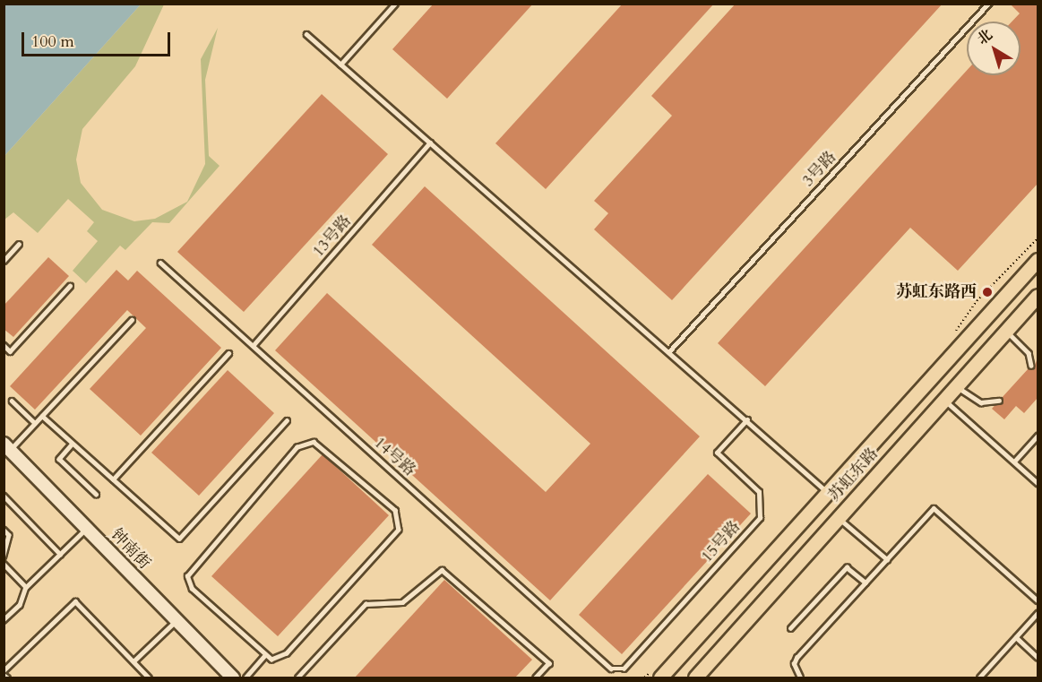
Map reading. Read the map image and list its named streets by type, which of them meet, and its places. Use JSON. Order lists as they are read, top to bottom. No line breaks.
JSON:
{"streets":{"main road":["苏虹东路"],"street":["钟南街"],"lane":["3号路","13号路","14号路","15号路"]},"crossings":[["13号路","14号路"],["14号路","15号路"]],"places":["苏虹东路西"],"scale_bar":"100 m","north":"top left"}
